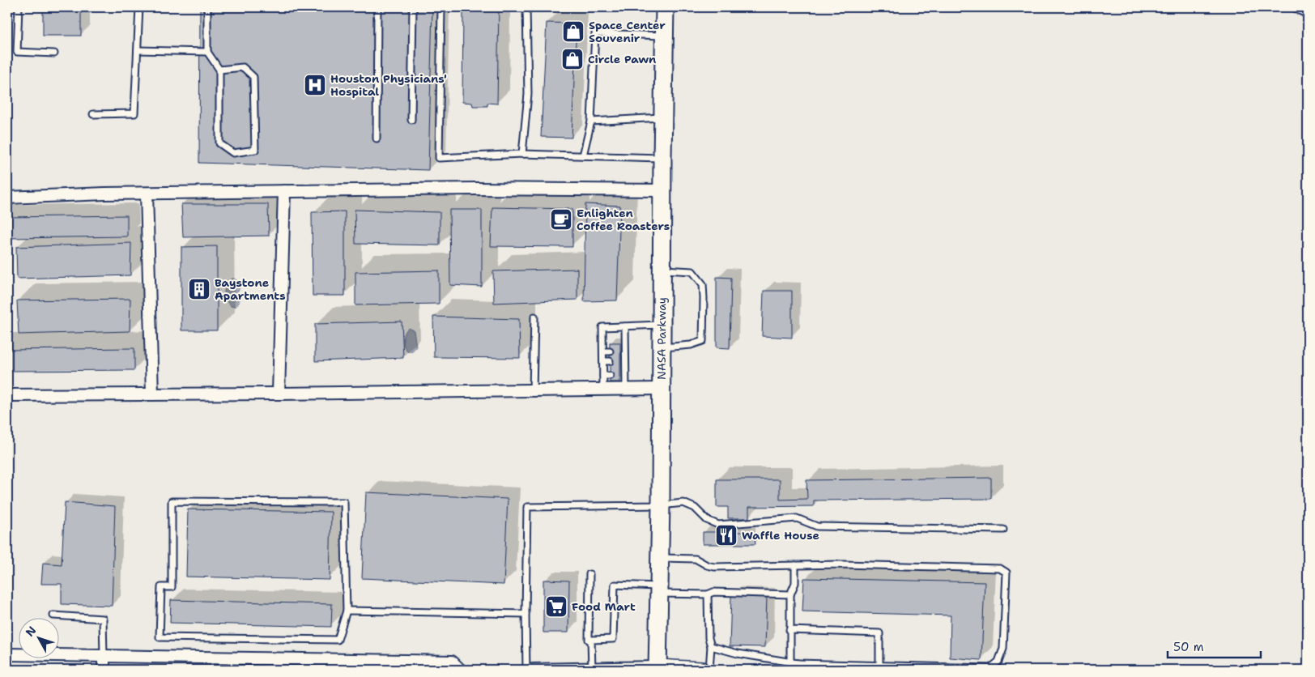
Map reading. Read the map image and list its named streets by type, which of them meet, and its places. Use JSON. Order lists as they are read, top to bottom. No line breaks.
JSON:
{"streets":{"main road":["NASA Parkway"]},"places":{"shop":["Space Center Souvenir","Circle Pawn"],"hospital":["Houston Physicians' Hospital"],"cafe":["Enlighten Coffee Roasters"],"building":["Baystone Apartments"],"restaurant":["Waffle House"],"supermarket":["Food Mart"]},"scale_bar":"50 m","north":"top left"}
